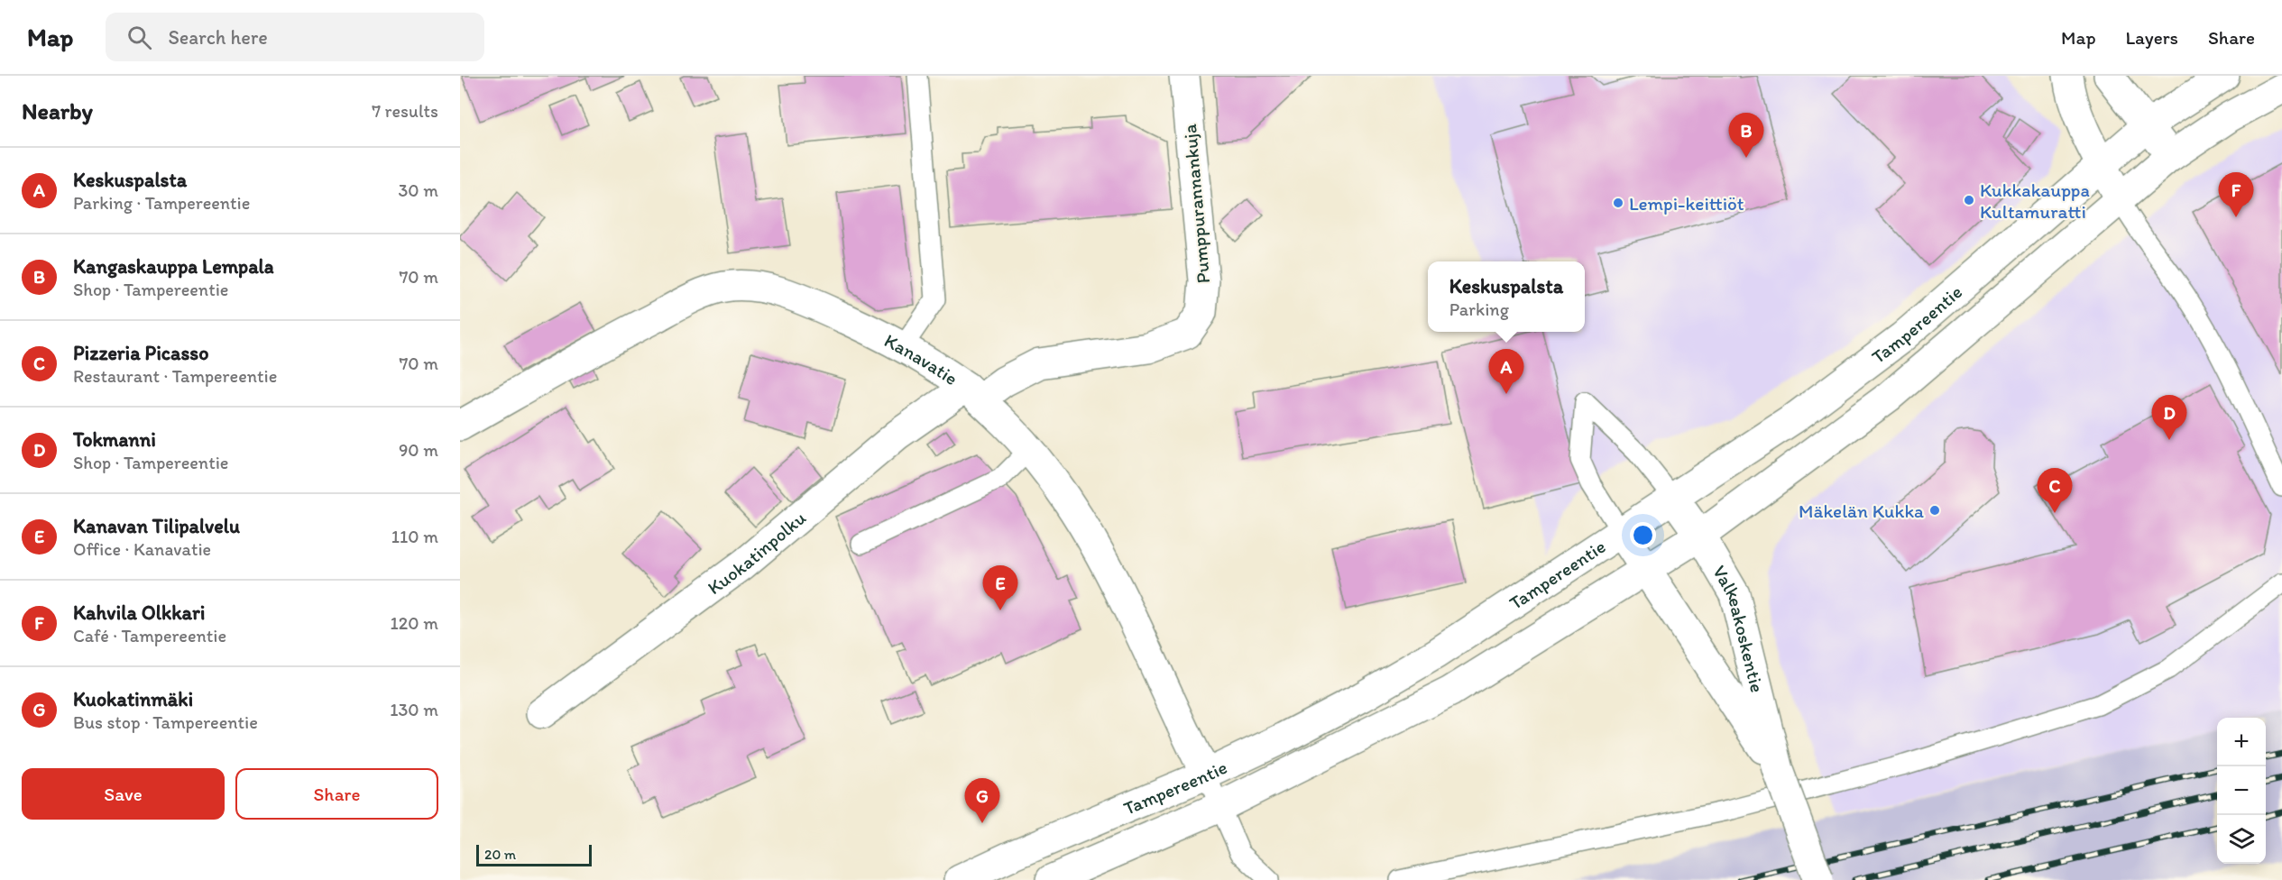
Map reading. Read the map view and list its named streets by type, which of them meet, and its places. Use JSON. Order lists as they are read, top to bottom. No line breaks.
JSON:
{"streets":{"main road":["Pumppurannankuja","Tampereentie","Kanavatie","Kuokatinpolku","Valkeakoskentie"]},"crossings":[["Pumppurannankuja","Kanavatie"],["Pumppurannankuja","Kuokatinpolku"],["Tampereentie","Kanavatie"],["Tampereentie","Valkeakoskentie"],["Kanavatie","Kuokatinpolku"]],"places":["Kukkakauppa Kultamuratti","Lempi-keittiöt","Mäkelän Kukka"],"scale_bar":"20 m","page":{"header":"Map","search":"Search here","nav":["Map","Layers","Share"],"heading":["Nearby","7 results"],"pins":["B","F","A","D","C","E","G"],"list":[{"mark":"A","name":"Keskuspalsta","note":"Parking · Tampereentie","value":"30 m"},{"mark":"B","name":"Kangaskauppa Lempala","note":"Shop · Tampereentie","value":"70 m"},{"mark":"C","name":"Pizzeria Picasso","note":"Restaurant · Tampereentie","value":"70 m"},{"mark":"D","name":"Tokmanni","note":"Shop · Tampereentie","value":"90 m"},{"mark":"E","name":"Kanavan Tilipalvelu","note":"Office · Kanavatie","value":"110 m"},{"mark":"F","name":"Kahvila Olkkari","note":"Café · Tampereentie","value":"120 m"},{"mark":"G","name":"Kuokatinmäki","note":"Bus stop · Tampereentie","value":"130 m"}],"popup":["Keskuspalsta","Parking"],"map_buttons":["+","−"],"buttons":["Save","Share"],"scale":"20 m"}}
